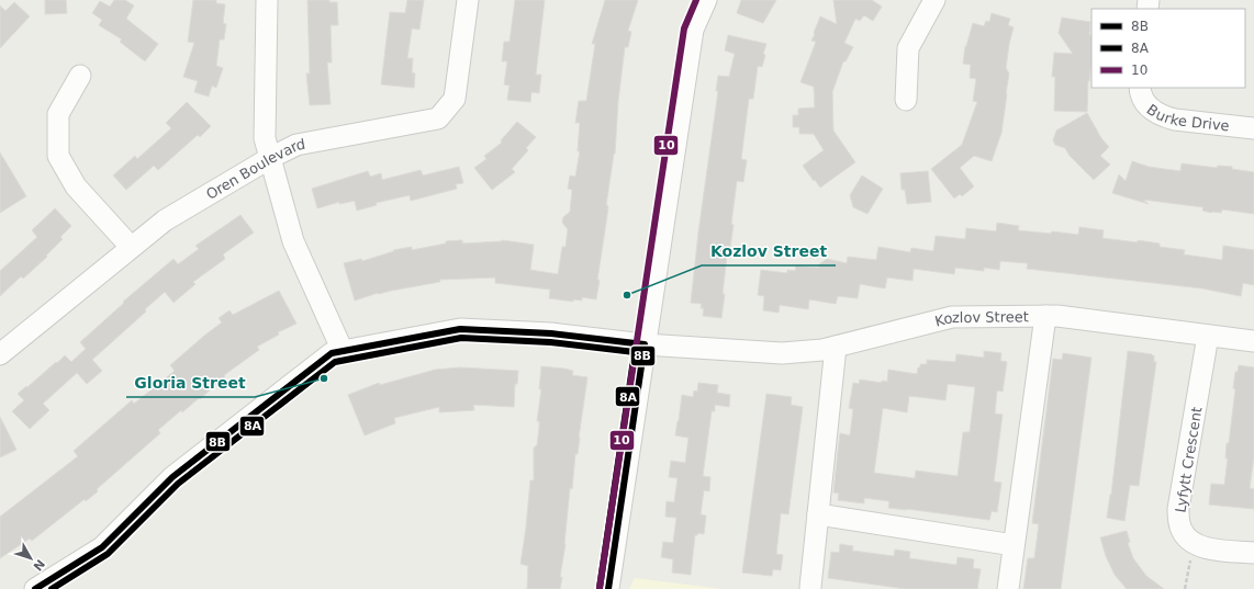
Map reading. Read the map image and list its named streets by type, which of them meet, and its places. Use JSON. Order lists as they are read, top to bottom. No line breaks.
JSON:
{"streets":{"street":["Burke Drive","Oren Boulevard","Kozlov Street","Lyfytt Crescent"]},"crossings":[["Kozlov Street","Lyfytt Crescent"]],"places":["Kozlov Street","Gloria Street"],"lines":["transit line 10","transit line 8B","transit line 8A"],"legend":["8B","8A","10"],"north":"bottom right"}
